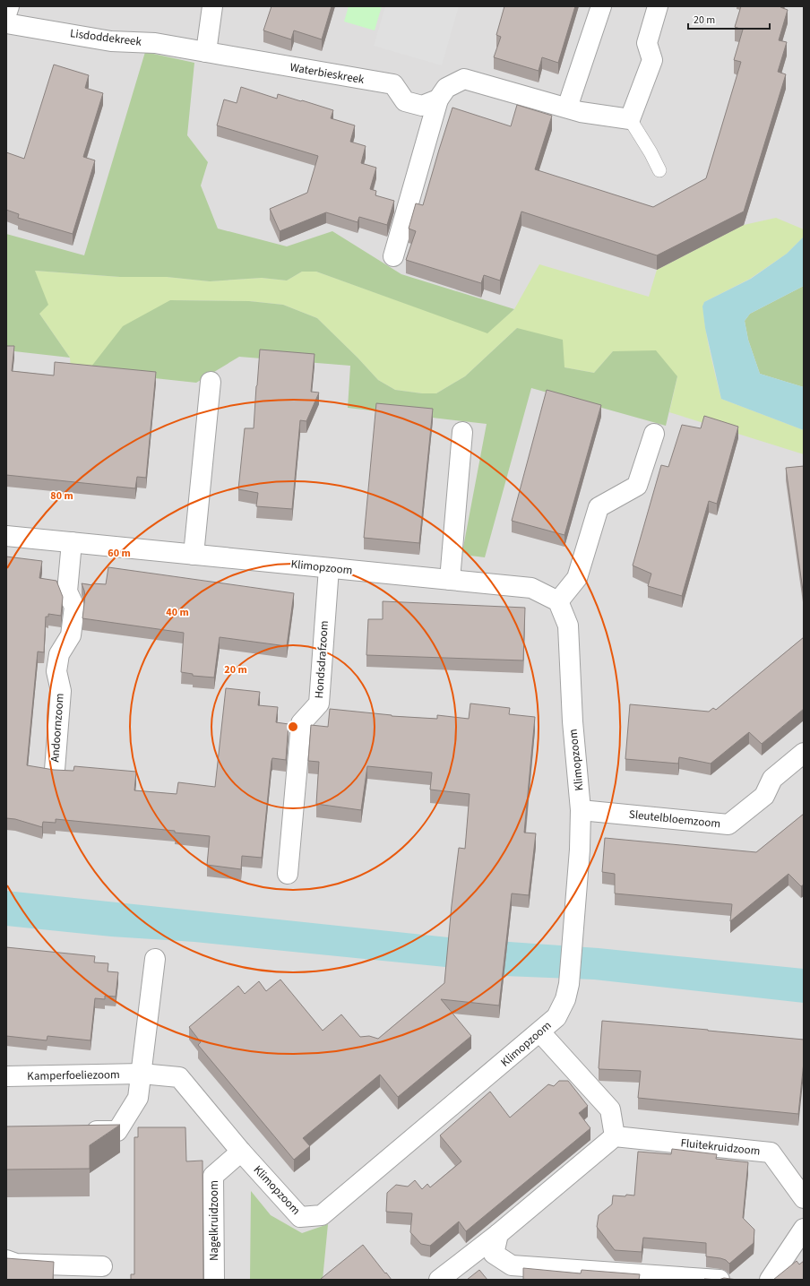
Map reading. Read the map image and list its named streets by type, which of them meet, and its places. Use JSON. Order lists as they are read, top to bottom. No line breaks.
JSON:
{"streets":{"street":["Lisdoddekreek","Waterbieskreek","Klimopzoom","Hondsdrafzoom","Andoornzoom","Sleutelbloemzoom","Kamperfoeliezoom","Fluitekruidzoom","Nagelkruidzoom"]},"crossings":[["Lisdoddekreek","Waterbieskreek"],["Klimopzoom","Hondsdrafzoom"],["Klimopzoom","Andoornzoom"],["Klimopzoom","Sleutelbloemzoom"],["Klimopzoom","Kamperfoeliezoom"],["Klimopzoom","Nagelkruidzoom"],["Kamperfoeliezoom","Nagelkruidzoom"]],"scale_bar":"20 m","rings":["80 m","60 m","40 m","20 m"]}
